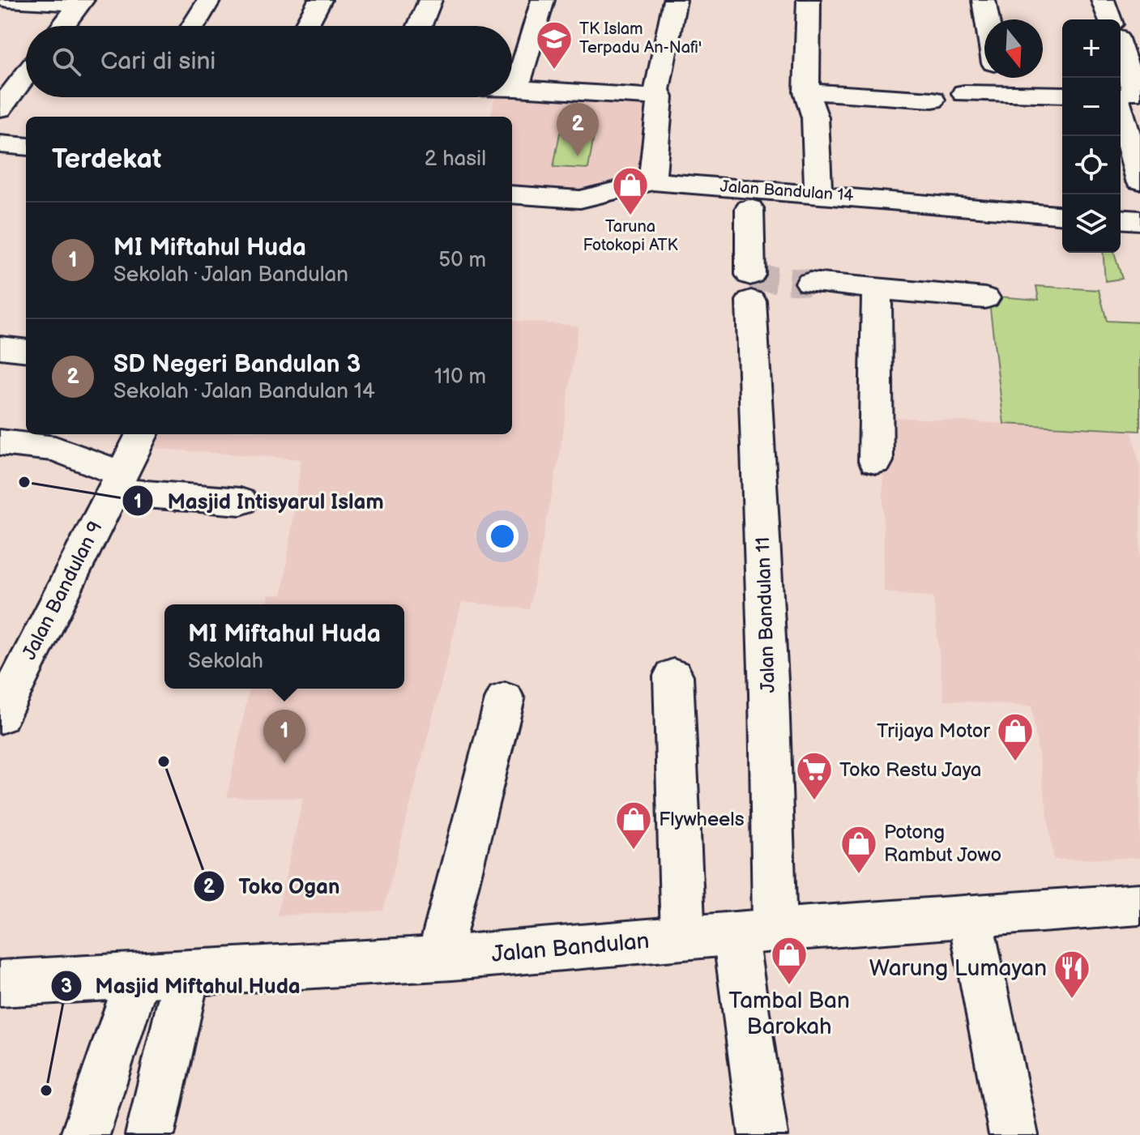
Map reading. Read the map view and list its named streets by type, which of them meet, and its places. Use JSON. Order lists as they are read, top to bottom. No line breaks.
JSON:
{"streets":{"street":["Jalan Bandulan 14","Jalan Bandulan 9","Jalan Bandulan 11","Jalan Bandulan"]},"crossings":[["Jalan Bandulan 14","Jalan Bandulan 11"],["Jalan Bandulan 11","Jalan Bandulan"]],"places":{"school or university":["TK Islam Terpadu An-Nafi'"],"shop":["Taruna Fotokopi ATK","Trijaya Motor","Flywheels","Potong Rambut Jowo","Tambal Ban Barokah"],"other":["Masjid Intisyarul Islam","Toko Ogan","Masjid Miftahul Huda"],"supermarket":["Toko Restu Jaya"],"restaurant":["Warung Lumayan"]},"north":"bottom","page":{"map_buttons":["+","−"],"search":"Cari di sini","pins":["2","1"],"heading":["Terdekat","2 hasil"],"list":[{"mark":"1","name":"MI Miftahul Huda","note":"Sekolah · Jalan Bandulan","value":"50 m"},{"mark":"2","name":"SD Negeri Bandulan 3","note":"Sekolah · Jalan Bandulan 14","value":"110 m"}],"popup":["MI Miftahul Huda","Sekolah"]}}
